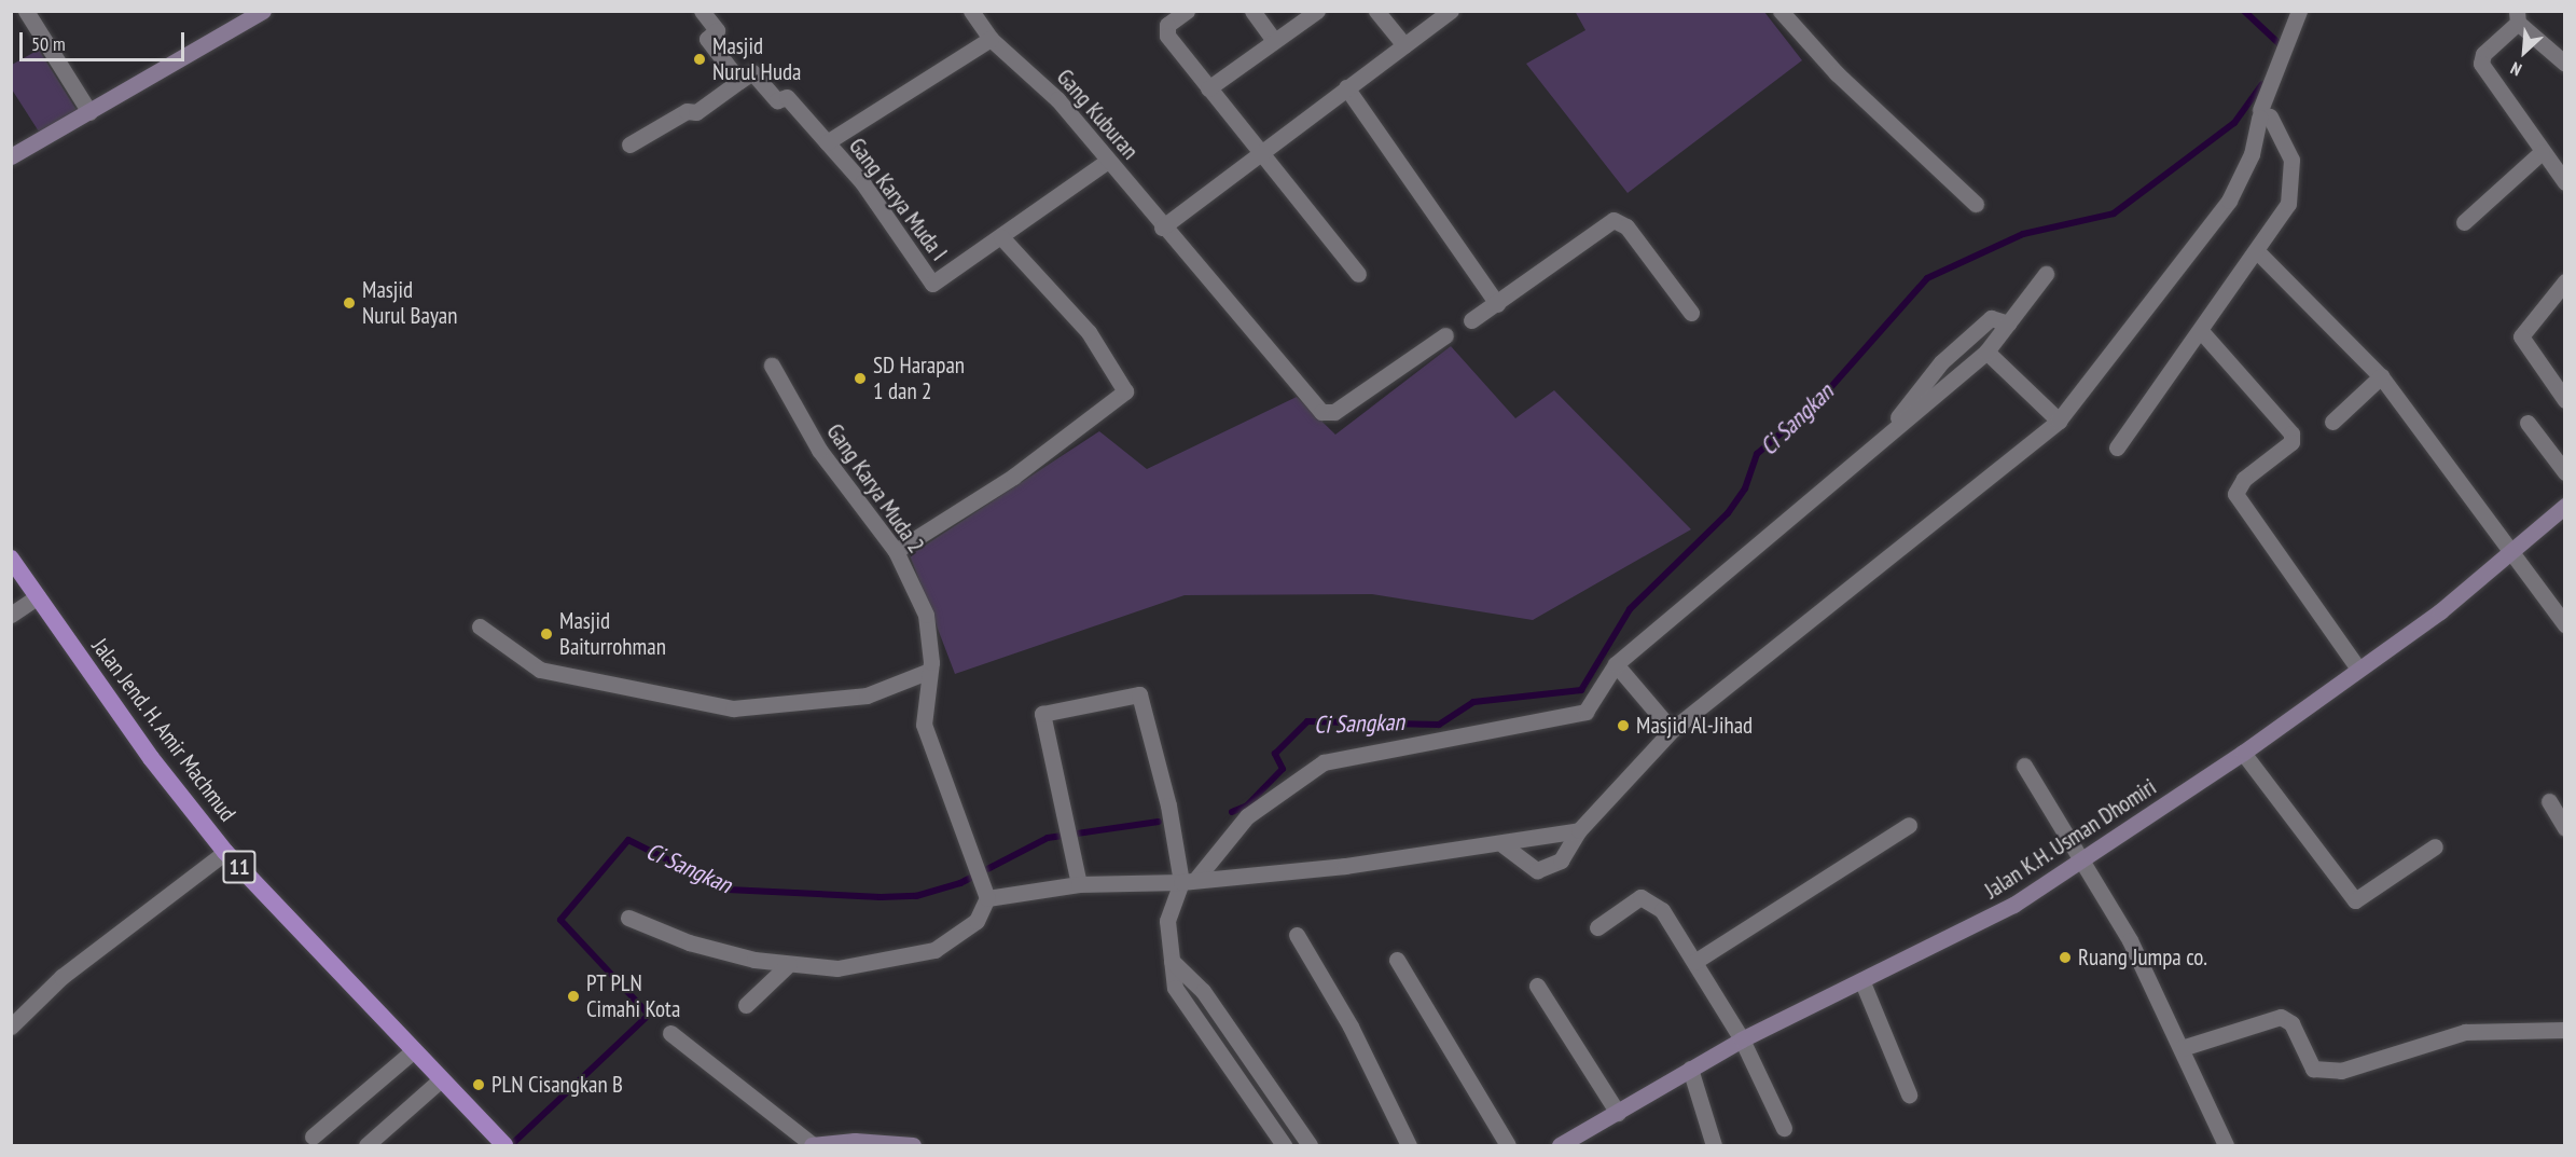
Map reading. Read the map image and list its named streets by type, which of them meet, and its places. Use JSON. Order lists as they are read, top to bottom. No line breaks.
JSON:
{"streets":{"highway":["Jalan Jend. H. Amir Machmud","11"],"main road":["Jalan K.H. Usman Dhomiri"],"street":["Gang Kuburan","Gang Karya Muda I","Gang Karya Muda 2"]},"crossings":[["Gang Kuburan","Gang Karya Muda I"]],"water":["Ci Sangkan"],"places":["Masjid Nurul Huda","Masjid Nurul Bayan","SD Harapan 1 dan 2","Masjid Baiturrohman","Masjid Al-Jihad","Ruang Jumpa co.","PT PLN Cimahi Kota","PLN Cisangkan B"],"scale_bar":"50 m","north":"bottom left"}
